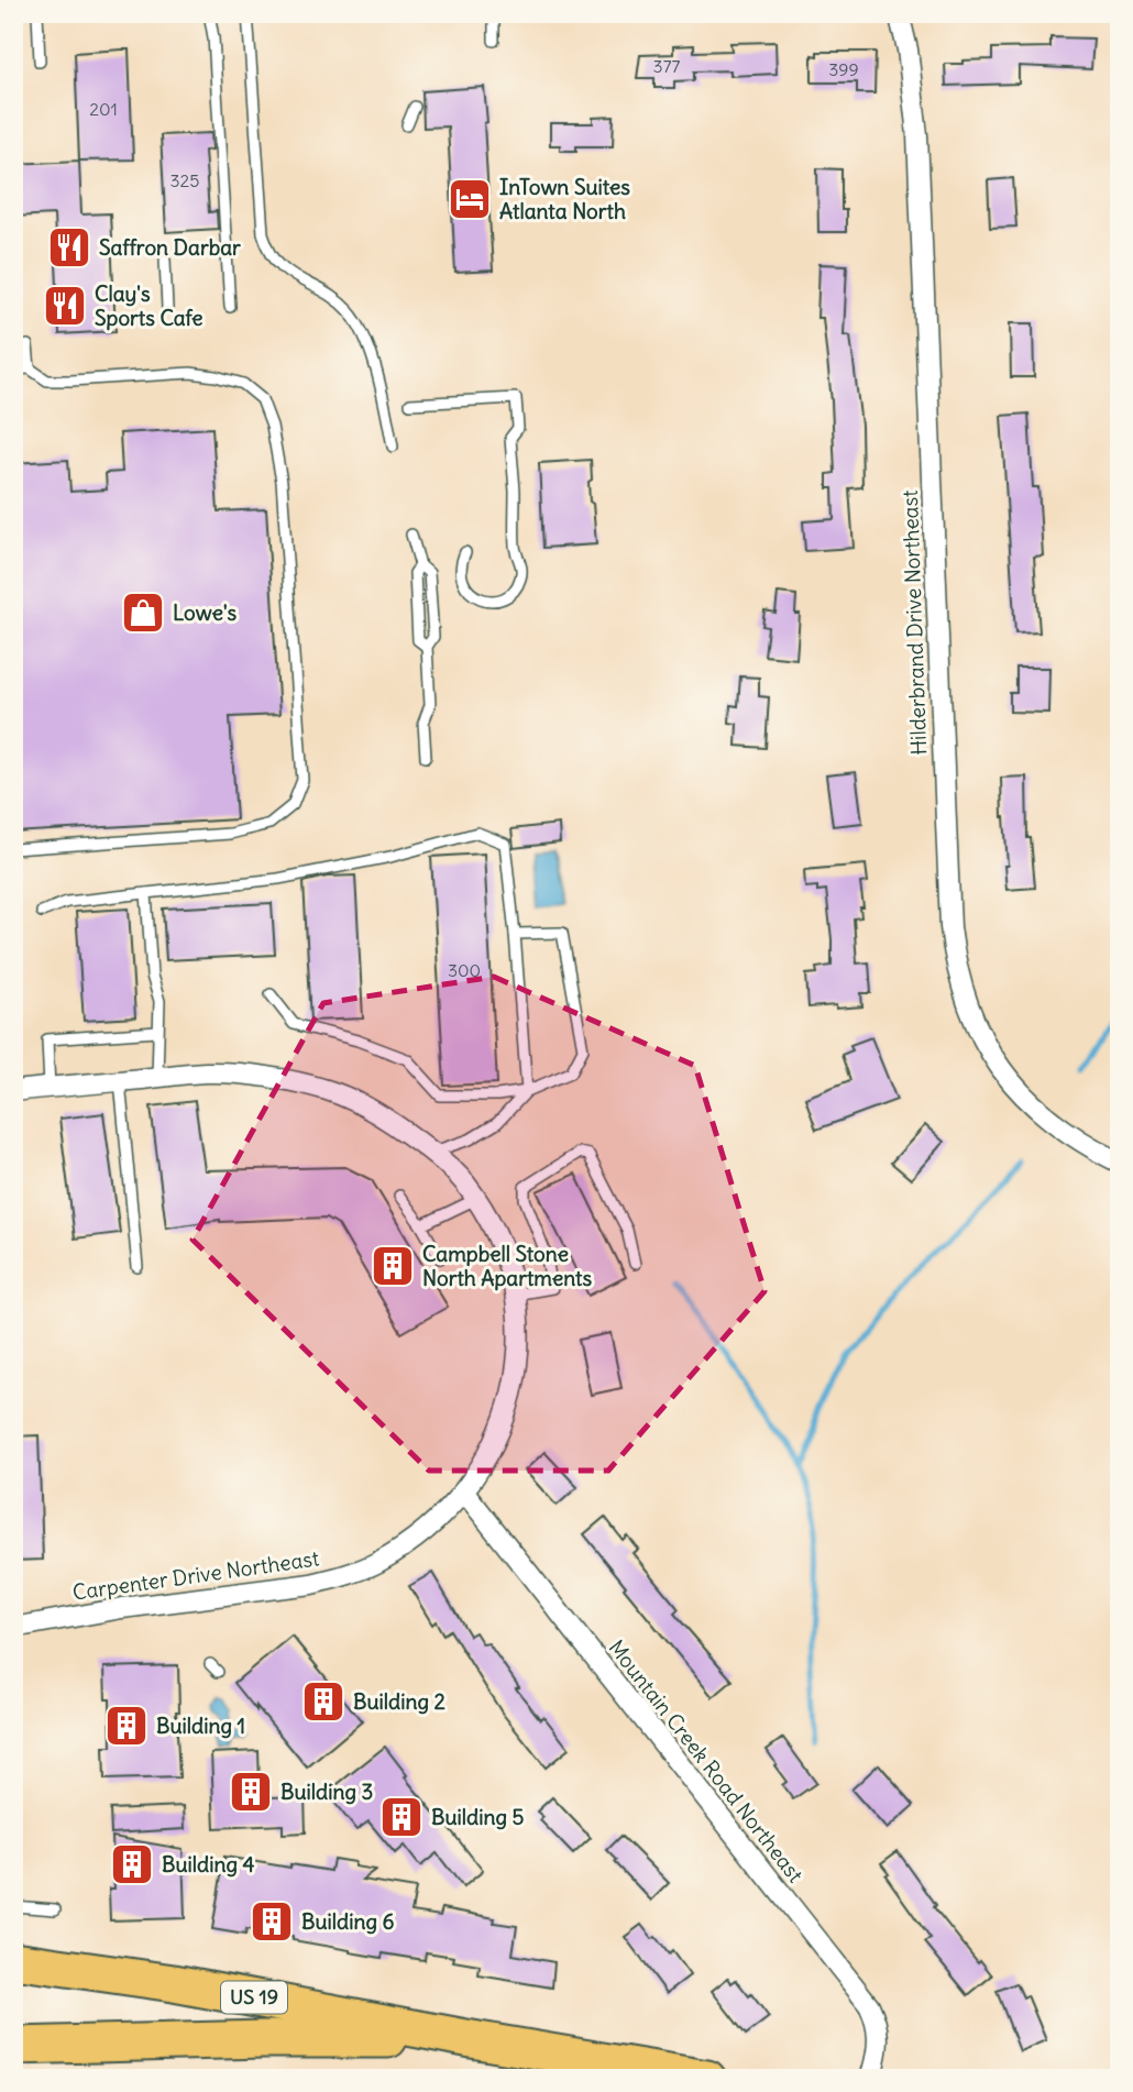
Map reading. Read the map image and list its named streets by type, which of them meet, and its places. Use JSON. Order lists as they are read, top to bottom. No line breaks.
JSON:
{"streets":{"highway":["US 19"],"street":["Hilderbrand Drive Northeast","Carpenter Drive Northeast","Mountain Creek Road Northeast"]},"crossings":[["Carpenter Drive Northeast","Mountain Creek Road Northeast"]],"places":{"hotel":["InTown Suites Atlanta North"],"restaurant":["Saffron Darbar","Clay's Sports Cafe"],"shop":["Lowe's"],"building":["Campbell Stone North Apartments","Building 2","Building 1","Building 3","Building 5","Building 4","Building 6"]},"house_numbers":["377","399","201","325","300"]}
